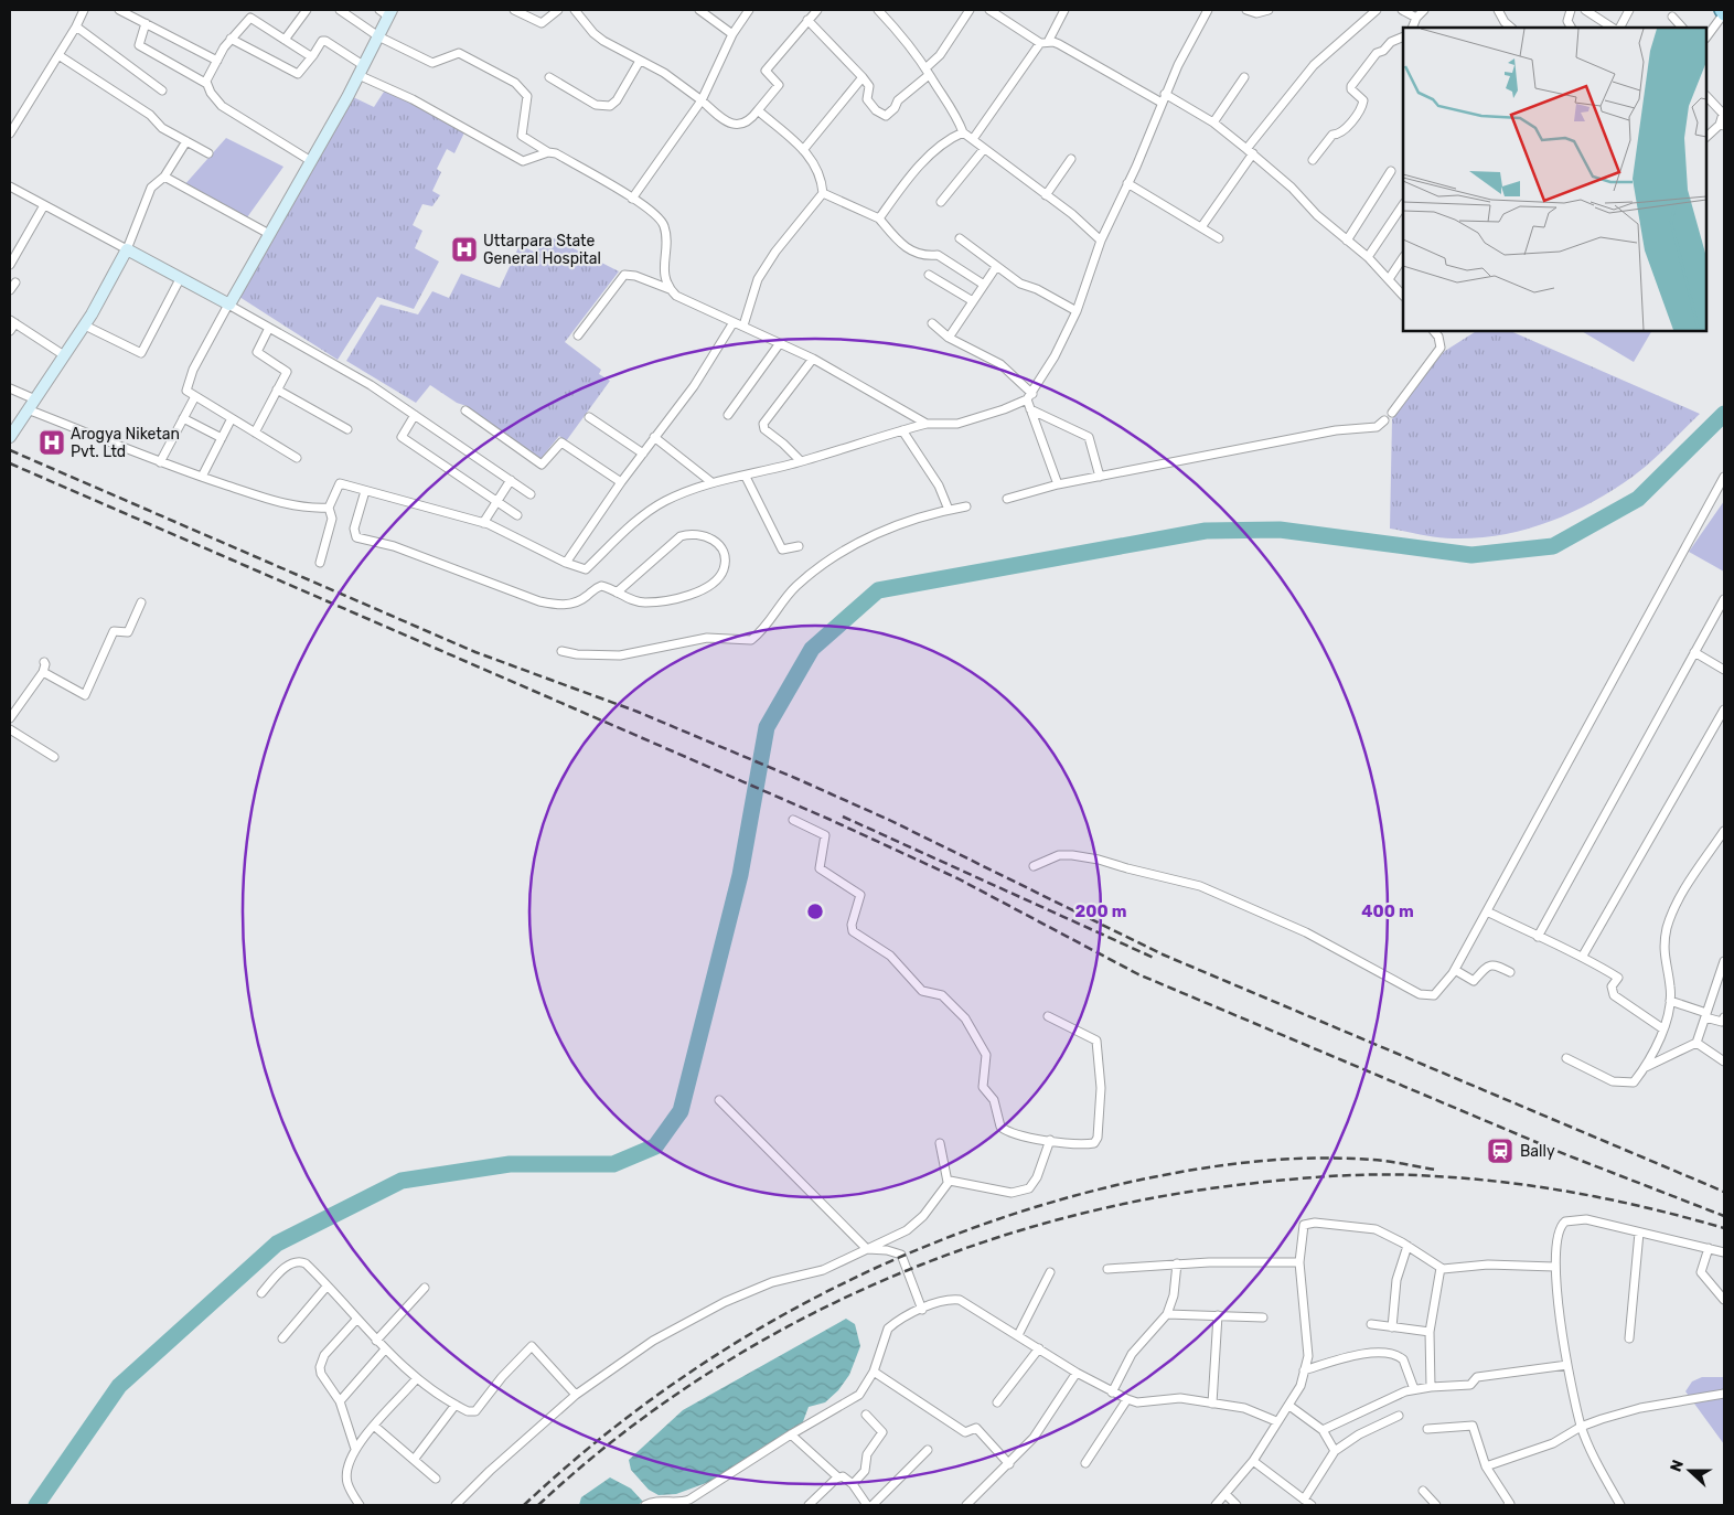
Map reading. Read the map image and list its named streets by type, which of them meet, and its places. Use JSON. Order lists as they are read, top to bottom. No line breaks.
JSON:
{"places":{"hospital":["Uttarpara State General Hospital","Arogya Niketan Pvt. Ltd"],"station":["Bally"]},"north":"left","rings":["200 m","400 m"]}
